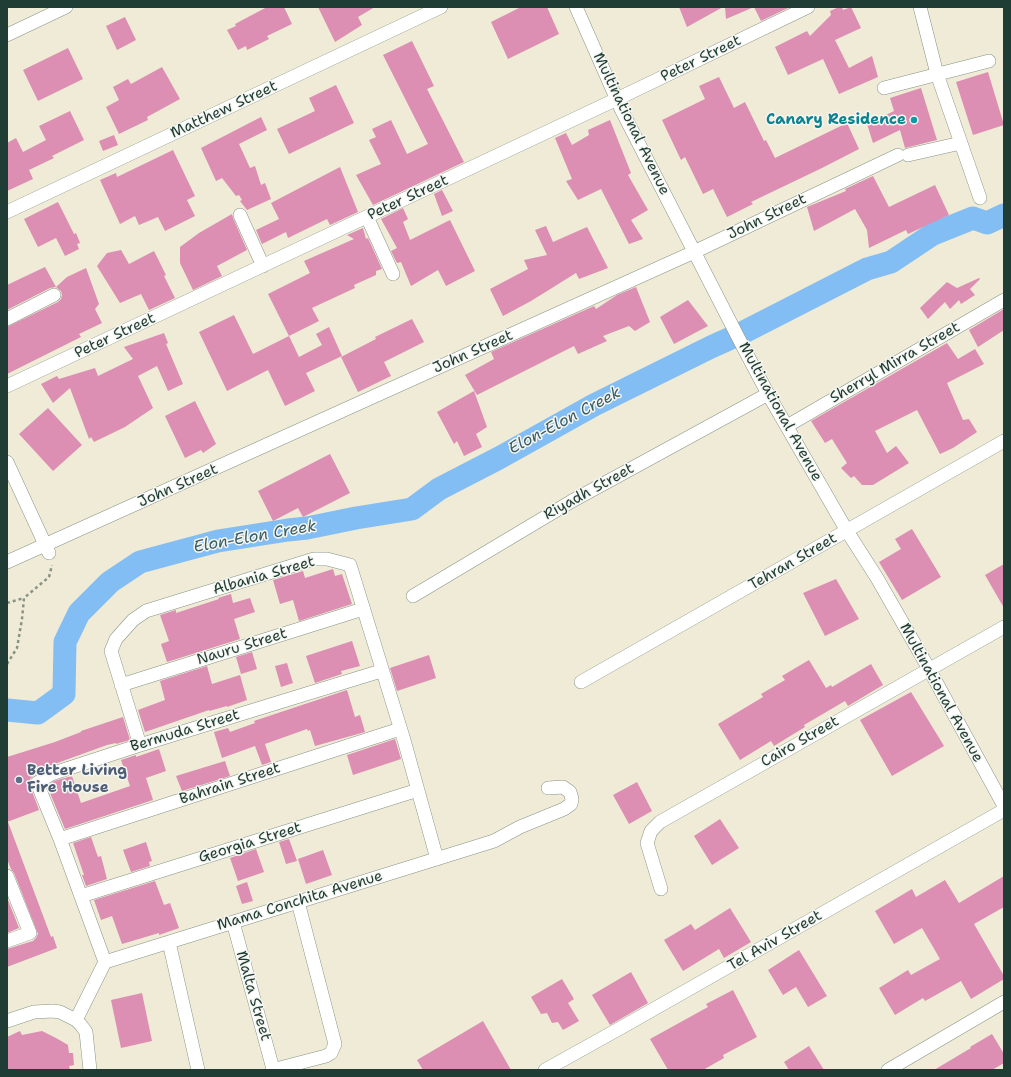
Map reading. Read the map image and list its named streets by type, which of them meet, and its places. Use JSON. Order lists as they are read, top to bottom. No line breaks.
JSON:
{"streets":{"street":["Peter Street","Matthew Street","Multinational Avenue","John Street","Sherryl Mirra Street","Riyadh Street","Tehran Street","Albania Street","Nauru Street","Bermuda Street","Cairo Street","Bahrain Street","Georgia Street","Mama Conchita Avenue","Tel Aviv Street","Malta Street"]},"crossings":[["Peter Street","Multinational Avenue"],["Multinational Avenue","John Street"],["Multinational Avenue","Sherryl Mirra Street"],["Multinational Avenue","Riyadh Street"],["Multinational Avenue","Tehran Street"],["Multinational Avenue","Cairo Street"],["Albania Street","Nauru Street"],["Albania Street","Bermuda Street"],["Albania Street","Bahrain Street"],["Albania Street","Georgia Street"],["Albania Street","Mama Conchita Avenue"],["Bermuda Street","Bahrain Street"],["Bermuda Street","Georgia Street"],["Bermuda Street","Mama Conchita Avenue"],["Mama Conchita Avenue","Malta Street"]],"water":["Elon-Elon Creek"],"places":["Canary Residence","Better Living Fire House"]}
